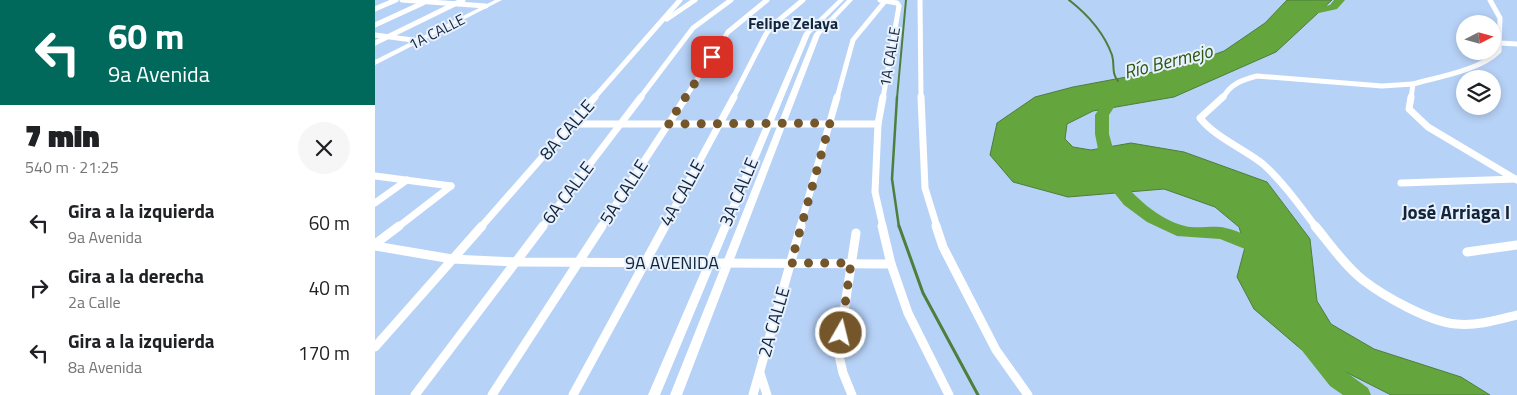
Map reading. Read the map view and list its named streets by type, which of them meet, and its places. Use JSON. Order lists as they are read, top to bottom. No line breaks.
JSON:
{"streets":{"street":["1A CALLE","8A CALLE","5A CALLE","3A CALLE","6A CALLE","4A CALLE","9A AVENIDA","2A CALLE"]},"crossings":[["1A CALLE","2A CALLE"],["8A CALLE","9A AVENIDA"],["5A CALLE","9A AVENIDA"],["3A CALLE","9A AVENIDA"],["6A CALLE","9A AVENIDA"],["4A CALLE","9A AVENIDA"],["9A AVENIDA","2A CALLE"]],"districts":["Felipe Zelaya","José Arriaga I"],"water":["Río Bermejo"],"north":"right","page":{"turn":["60 m","9a Avenida"],"heading":["7 min","540 m · 21:25"],"list":[{"name":"Gira a la izquierda","note":"9a Avenida","value":"60 m"},{"name":"Gira a la derecha","note":"2a Calle","value":"40 m"},{"name":"Gira a la izquierda","note":"8a Avenida","value":"170 m"}]}}
